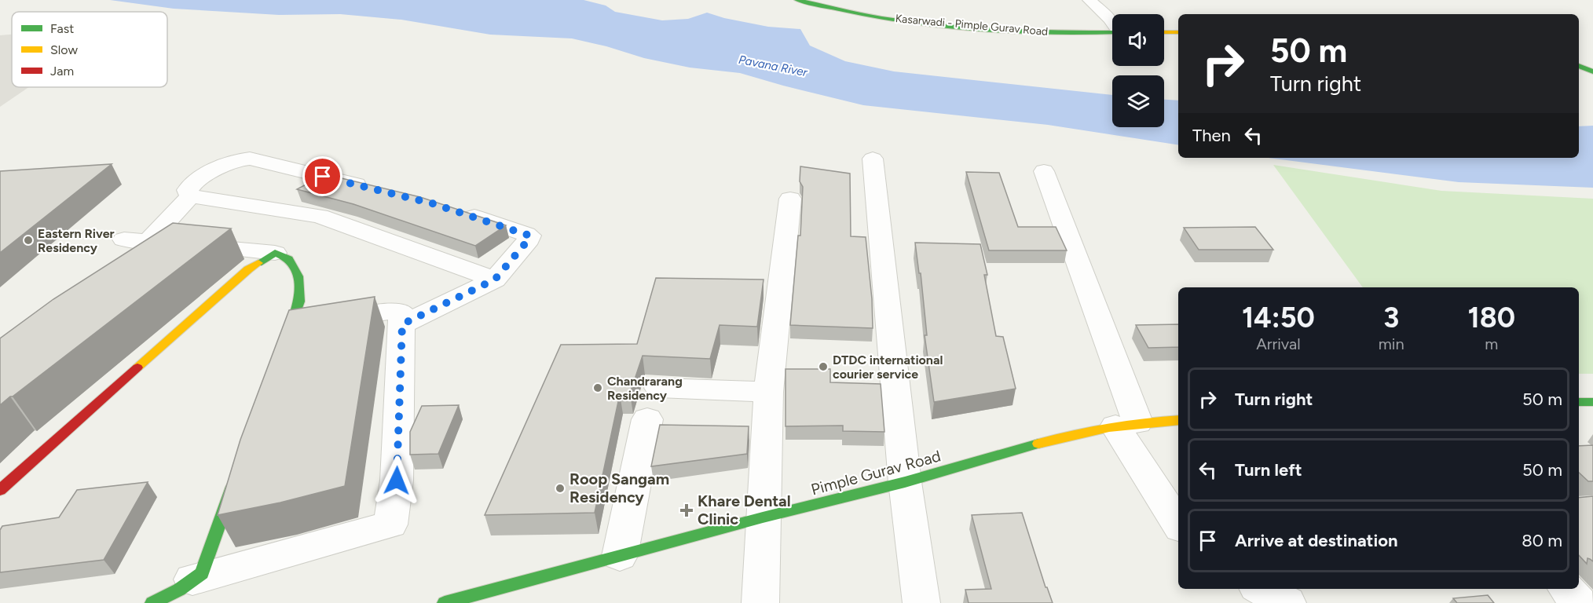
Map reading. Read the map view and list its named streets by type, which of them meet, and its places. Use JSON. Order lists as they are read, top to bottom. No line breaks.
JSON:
{"streets":{"street":["Kasarwadi - Pimple Gurav Road","Pimple Gurav Road"]},"water":["Pavana River"],"places":{"other":["Eastern River Residency","DTDC international courier service","Chandrarang Residency","Roop Sangam Residency"],"health":["Khare Dental Clinic"]},"legend":["Fast","Slow","Jam"],"page":{"turn":["50 m","Turn right"],"then":"Then","eta":["14:50","Arrival","3","min","180","m"],"list":[{"name":"Turn right","value":"50 m"},{"name":"Turn left","value":"50 m"},{"name":"Arrive at destination","value":"80 m"}]}}
